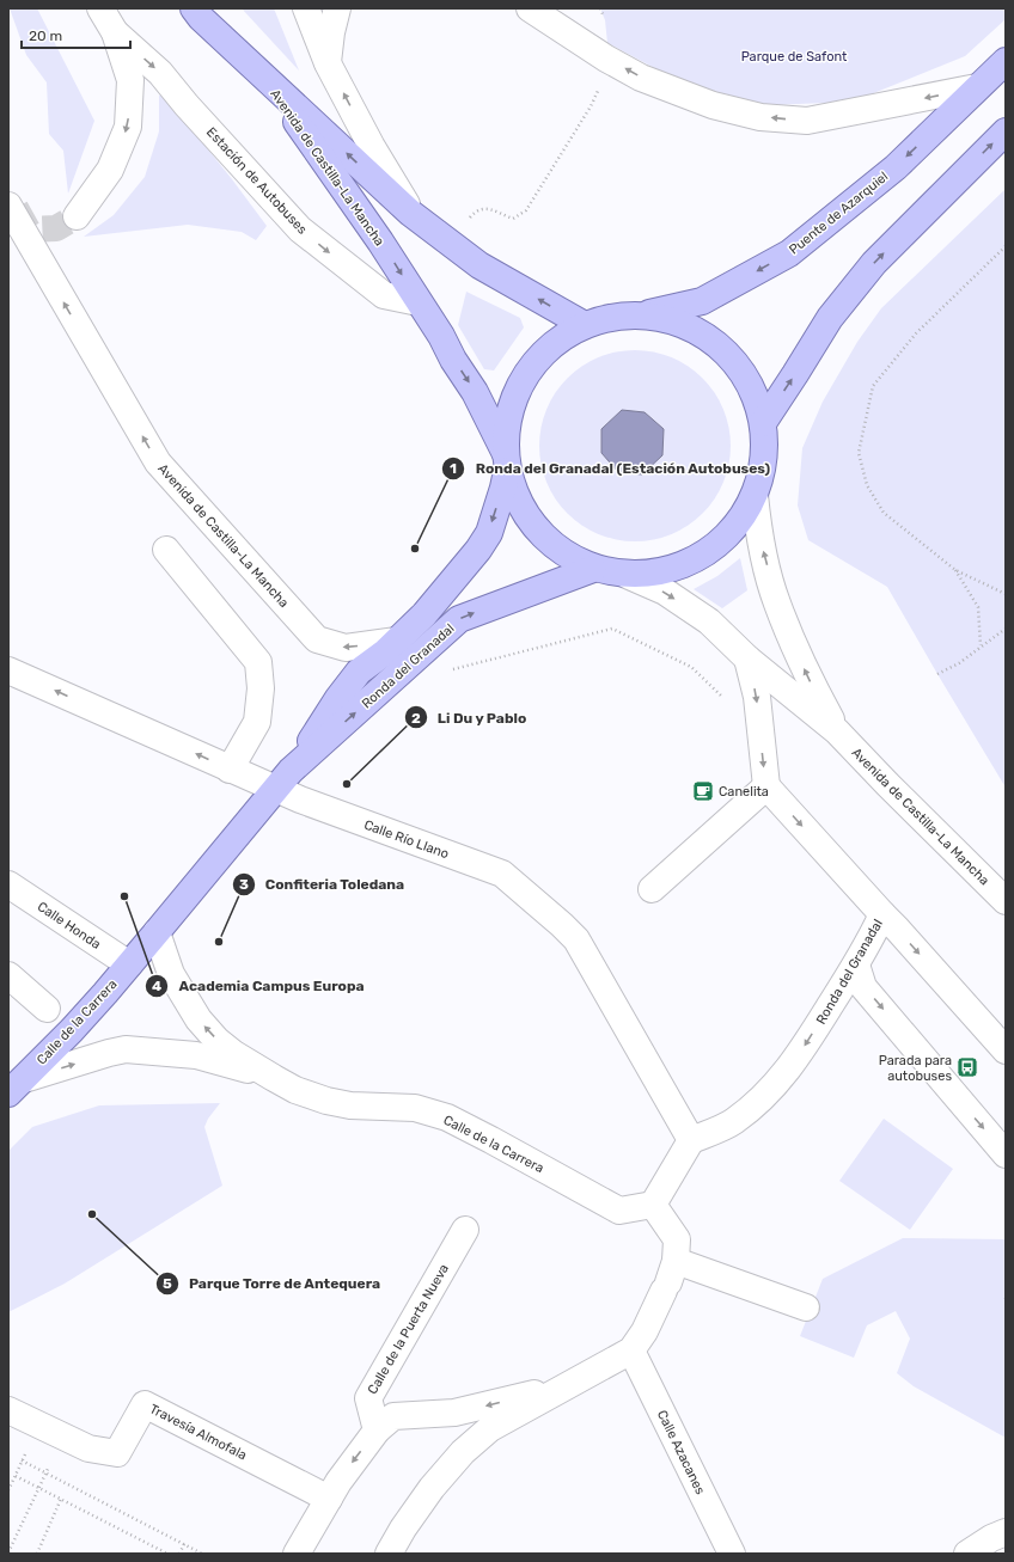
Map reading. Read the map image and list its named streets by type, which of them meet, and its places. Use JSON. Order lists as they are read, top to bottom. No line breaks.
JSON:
{"streets":{"main road":["Avenida de Castilla-La Mancha","Puente de Azarquiel","Ronda del Granadal","Calle de la Carrera"],"street":["Estación de Autobuses","Calle Río Llano","Calle Honda","Calle de la Puerta Nueva","Travesía Almofala","Calle Azacanes"]},"crossings":[["Avenida de Castilla-La Mancha","Estación de Autobuses"],["Avenida de Castilla-La Mancha","Ronda del Granadal"],["Puente de Azarquiel","Ronda del Granadal"],["Ronda del Granadal","Calle Río Llano"],["Ronda del Granadal","Calle Honda"],["Ronda del Granadal","Calle de la Carrera"],["Calle Honda","Calle de la Carrera"]],"parks":["Parque de Safont"],"places":{"other":["Ronda del Granadal (Estación Autobuses)","Li Du y Pablo","Academia Campus Europa","Confiteria Toledana","Parque Torre de Antequera"],"cafe":["Canelita"],"bus stop":["Parada para autobuses"]},"scale_bar":"20 m"}
